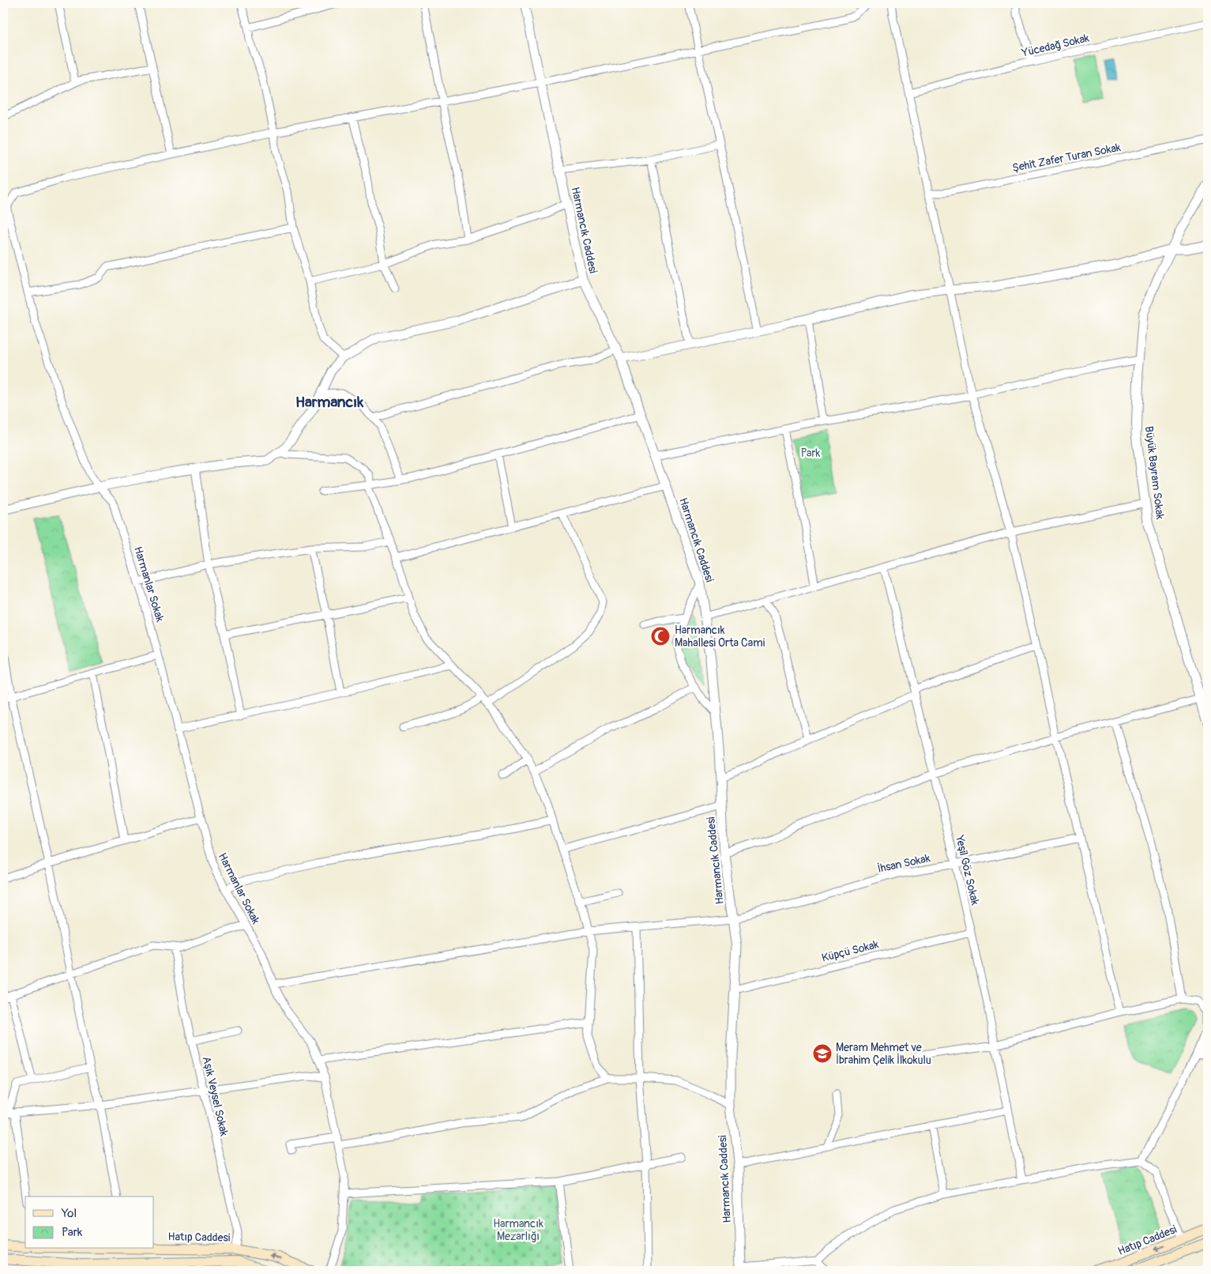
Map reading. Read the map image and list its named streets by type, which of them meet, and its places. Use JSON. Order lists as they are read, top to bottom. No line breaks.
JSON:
{"streets":{"main road":["Hatıp Caddesi"],"street":["Yücedağ Sokak","Şehit Zafer Turan Sokak","Harmancık Caddesi","Büyük Bayram Sokak","Harmanlar Sokak","İhsan Sokak","Yeşil Göz Sokak","Küpçü Sokak","Aşık Veysel Sokak"]},"crossings":[["Harmancık Caddesi","İhsan Sokak"],["Harmancık Caddesi","Küpçü Sokak"],["Harmanlar Sokak","İhsan Sokak"],["İhsan Sokak","Yeşil Göz Sokak"],["Yeşil Göz Sokak","Küpçü Sokak"],["Aşık Veysel Sokak","Hatıp Caddesi"]],"districts":["Harmancık"],"parks":["Park","Harmancık Mezarlığı"],"places":{"mosque":["Harmancık Mahallesi Orta Cami"],"school or university":["Meram Mehmet ve İbrahim Çelik İlkokulu"]},"legend":["Yol","Park"]}
